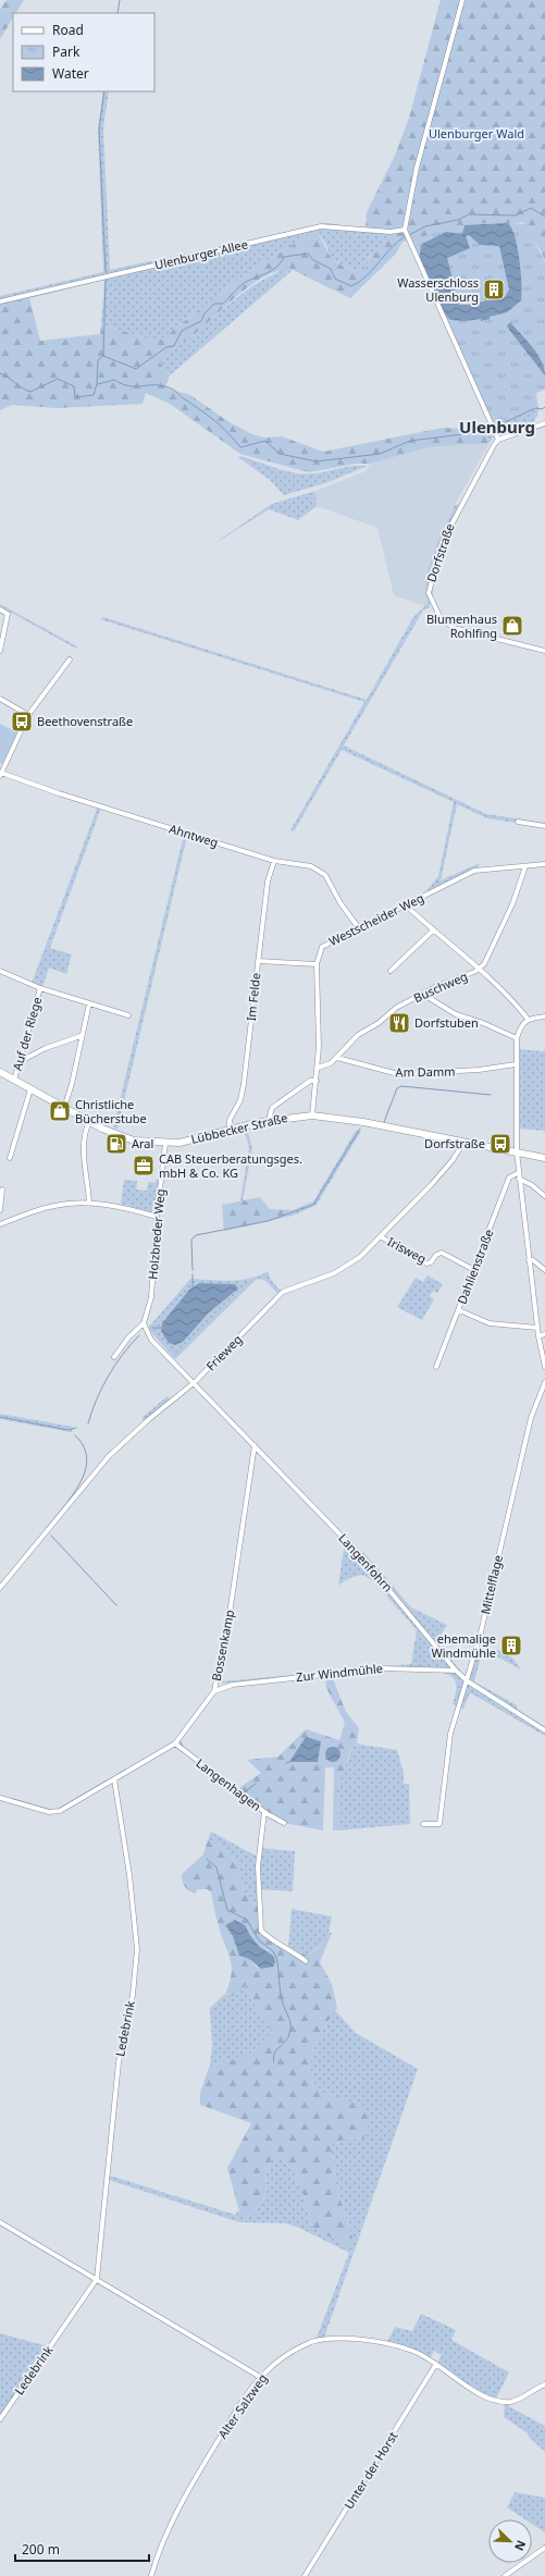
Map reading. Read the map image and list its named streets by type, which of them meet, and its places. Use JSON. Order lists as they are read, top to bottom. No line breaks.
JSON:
{"streets":{"main road":["Lübbecker Straße"],"street":["Ulenburger Allee","Dorfstraße","Ahntweg","Westscheider Weg","Buschweg","Im Felde","Auf der Riege","Am Damm","Holzbreder Weg","Irisweg","Dahlienstraße","Frieweg","Langenfohrn","Mittelflage","Bossenkamp","Zur Windmühle","Langenhagen","Ledebrink","Alter Salzweg","Unter der Horst"]},"crossings":[["Ahntweg","Westscheider Weg"],["Ahntweg","Im Felde"],["Buschweg","Am Damm"],["Im Felde","Lübbecker Straße"],["Auf der Riege","Lübbecker Straße"],["Lübbecker Straße","Holzbreder Weg"],["Lübbecker Straße","Frieweg"],["Irisweg","Dahlienstraße"],["Irisweg","Frieweg"],["Frieweg","Langenfohrn"],["Langenfohrn","Mittelflage"],["Langenfohrn","Bossenkamp"],["Langenfohrn","Zur Windmühle"],["Bossenkamp","Zur Windmühle"],["Bossenkamp","Langenhagen"],["Bossenkamp","Ledebrink"],["Alter Salzweg","Unter der Horst"]],"districts":["Ulenburg"],"parks":["Ulenburger Wald"],"places":{"building":["Wasserschloss Ulenburg","ehemalige Windmühle"],"shop":["Blumenhaus Rohlfing","Christliche Bücherstube"],"bus stop":["Beethovenstraße","Dorfstraße"],"restaurant":["Dorfstuben"],"fuel station":["Aral"],"office":["CAB Steuerberatungsges. mbH & Co. KG"]},"legend":["Road","Park","Water"],"scale_bar":"200 m","north":"bottom right"}
